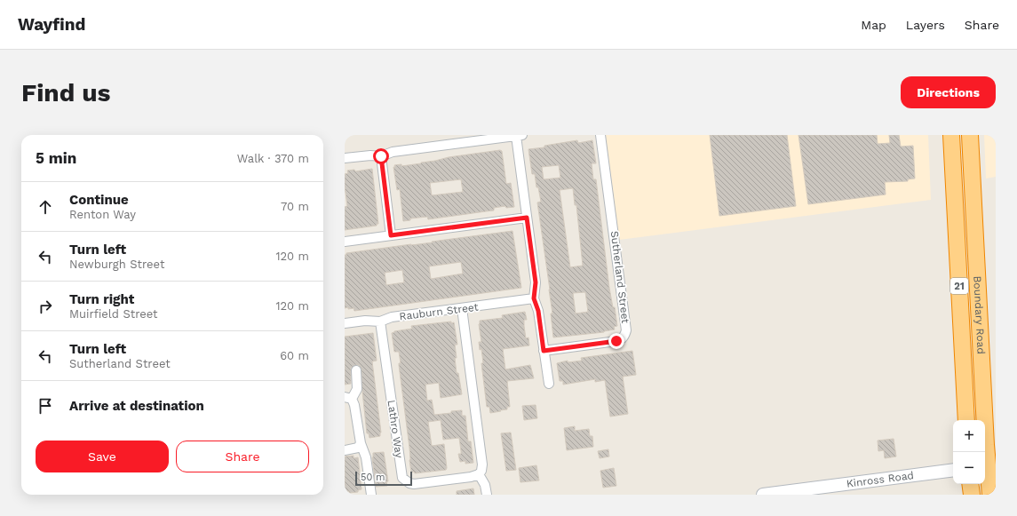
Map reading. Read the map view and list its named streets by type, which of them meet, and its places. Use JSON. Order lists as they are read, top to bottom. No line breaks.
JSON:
{"streets":{"highway":["21","Boundary Road"],"street":["Sutherland Street","Rauburn Street","Lathro Way","Kinross Road"]},"crossings":[["Rauburn Street","Lathro Way"]],"scale_bar":"50 m","page":{"header":"Wayfind","nav":["Map","Layers","Share"],"buttons":["Directions",["Save","Share"]],"title":"Find us","heading":["5 min","Walk · 370 m"],"list":[["Continue","Renton Way","70 m"],["Turn left","Newburgh Street","120 m"],["Turn right","Muirfield Street","120 m"],["Turn left","Sutherland Street","60 m"],"Arrive at destination"],"map_buttons":["+","−"],"scale":"50 m"}}
